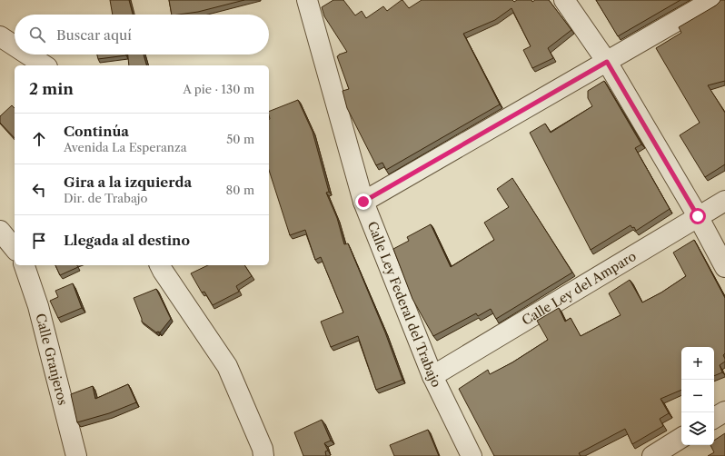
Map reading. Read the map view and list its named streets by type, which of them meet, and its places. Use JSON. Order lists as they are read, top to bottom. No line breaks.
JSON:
{"streets":{"street":["Calle Ley del Amparo","Calle Ley Federal del Trabajo","Calle Granjeros"]},"crossings":[["Calle Ley del Amparo","Calle Ley Federal del Trabajo"]],"page":{"search":"Buscar aquí","heading":["2 min","A pie · 130 m"],"list":[["Continúa","Avenida La Esperanza","50 m"],["Gira a la izquierda","Dir. de Trabajo","80 m"],"Llegada al destino"],"map_buttons":["+","−"]}}
